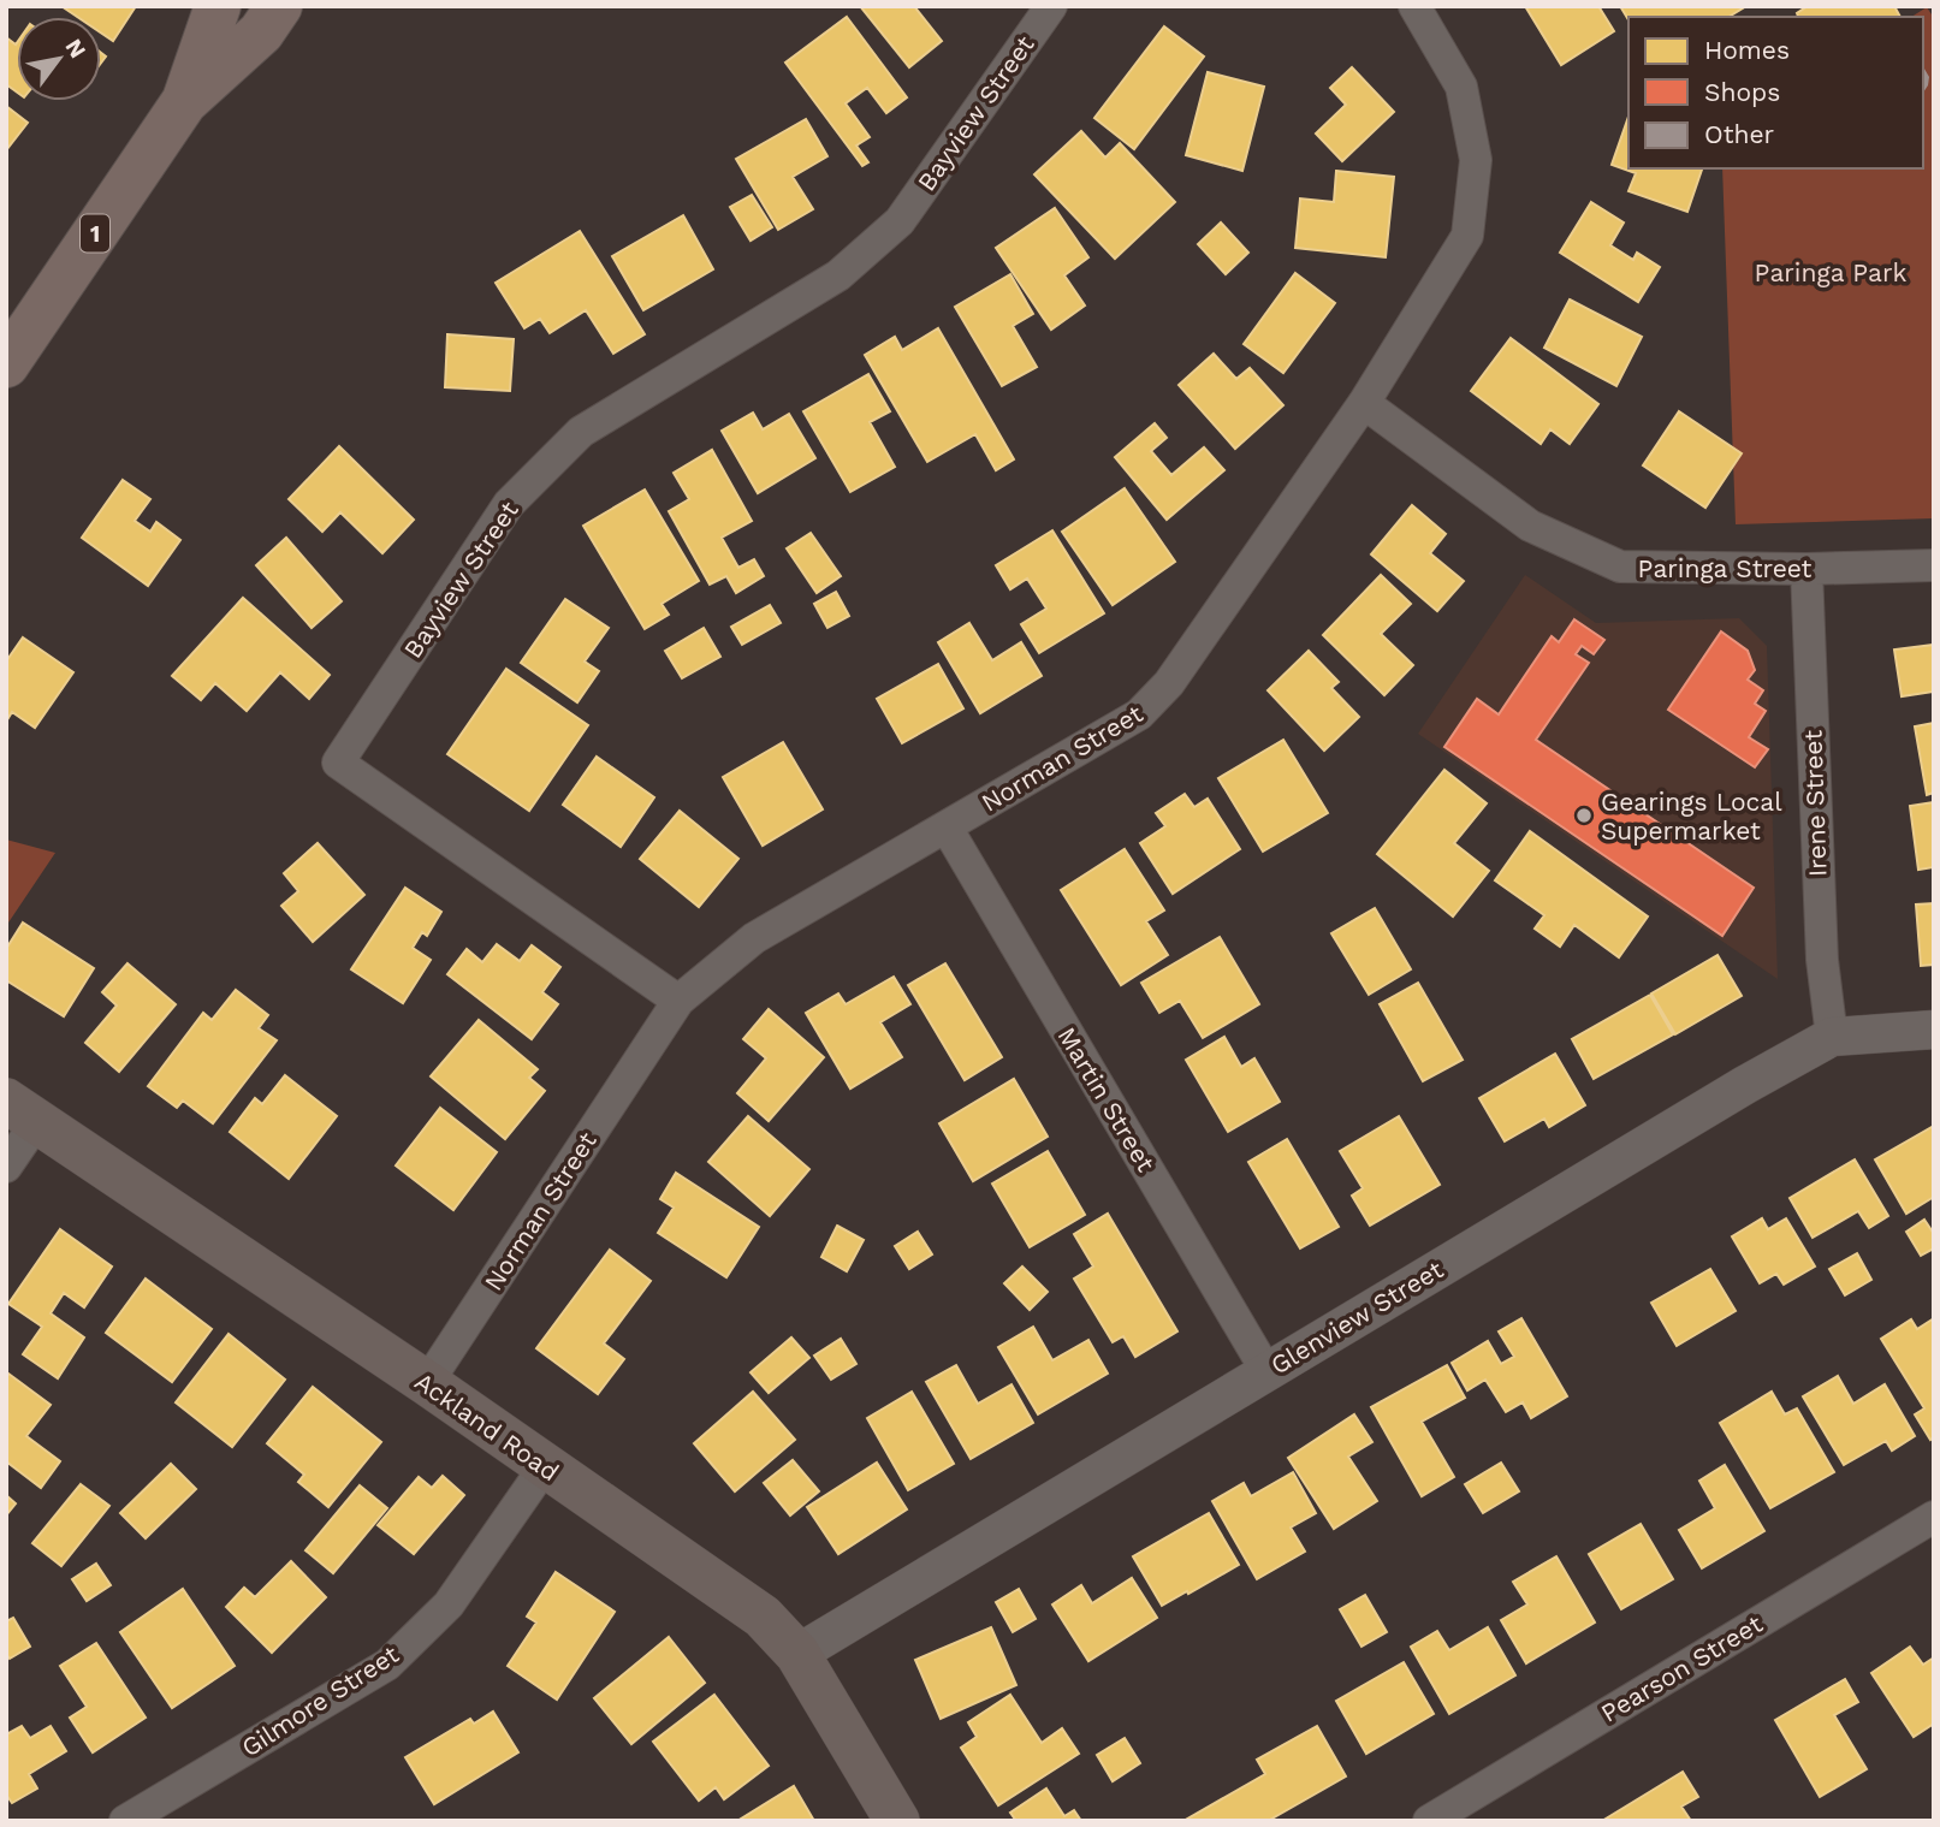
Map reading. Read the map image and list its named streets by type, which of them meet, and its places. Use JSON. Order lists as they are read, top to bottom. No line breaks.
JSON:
{"streets":{"highway":["1"],"main road":["Ackland Road"],"street":["Bayview Street","Paringa Street","Norman Street","Irene Street","Martin Street","Glenview Street","Pearson Street","Gilmore Street"]},"crossings":[["Bayview Street","Norman Street"],["Paringa Street","Norman Street"],["Paringa Street","Irene Street"],["Norman Street","Martin Street"],["Norman Street","Ackland Road"],["Irene Street","Glenview Street"],["Martin Street","Glenview Street"],["Glenview Street","Ackland Road"],["Ackland Road","Gilmore Street"]],"parks":["Paringa Park"],"places":["Gearings Local Supermarket"],"legend":["Homes","Shops","Other"],"north":"top right"}
